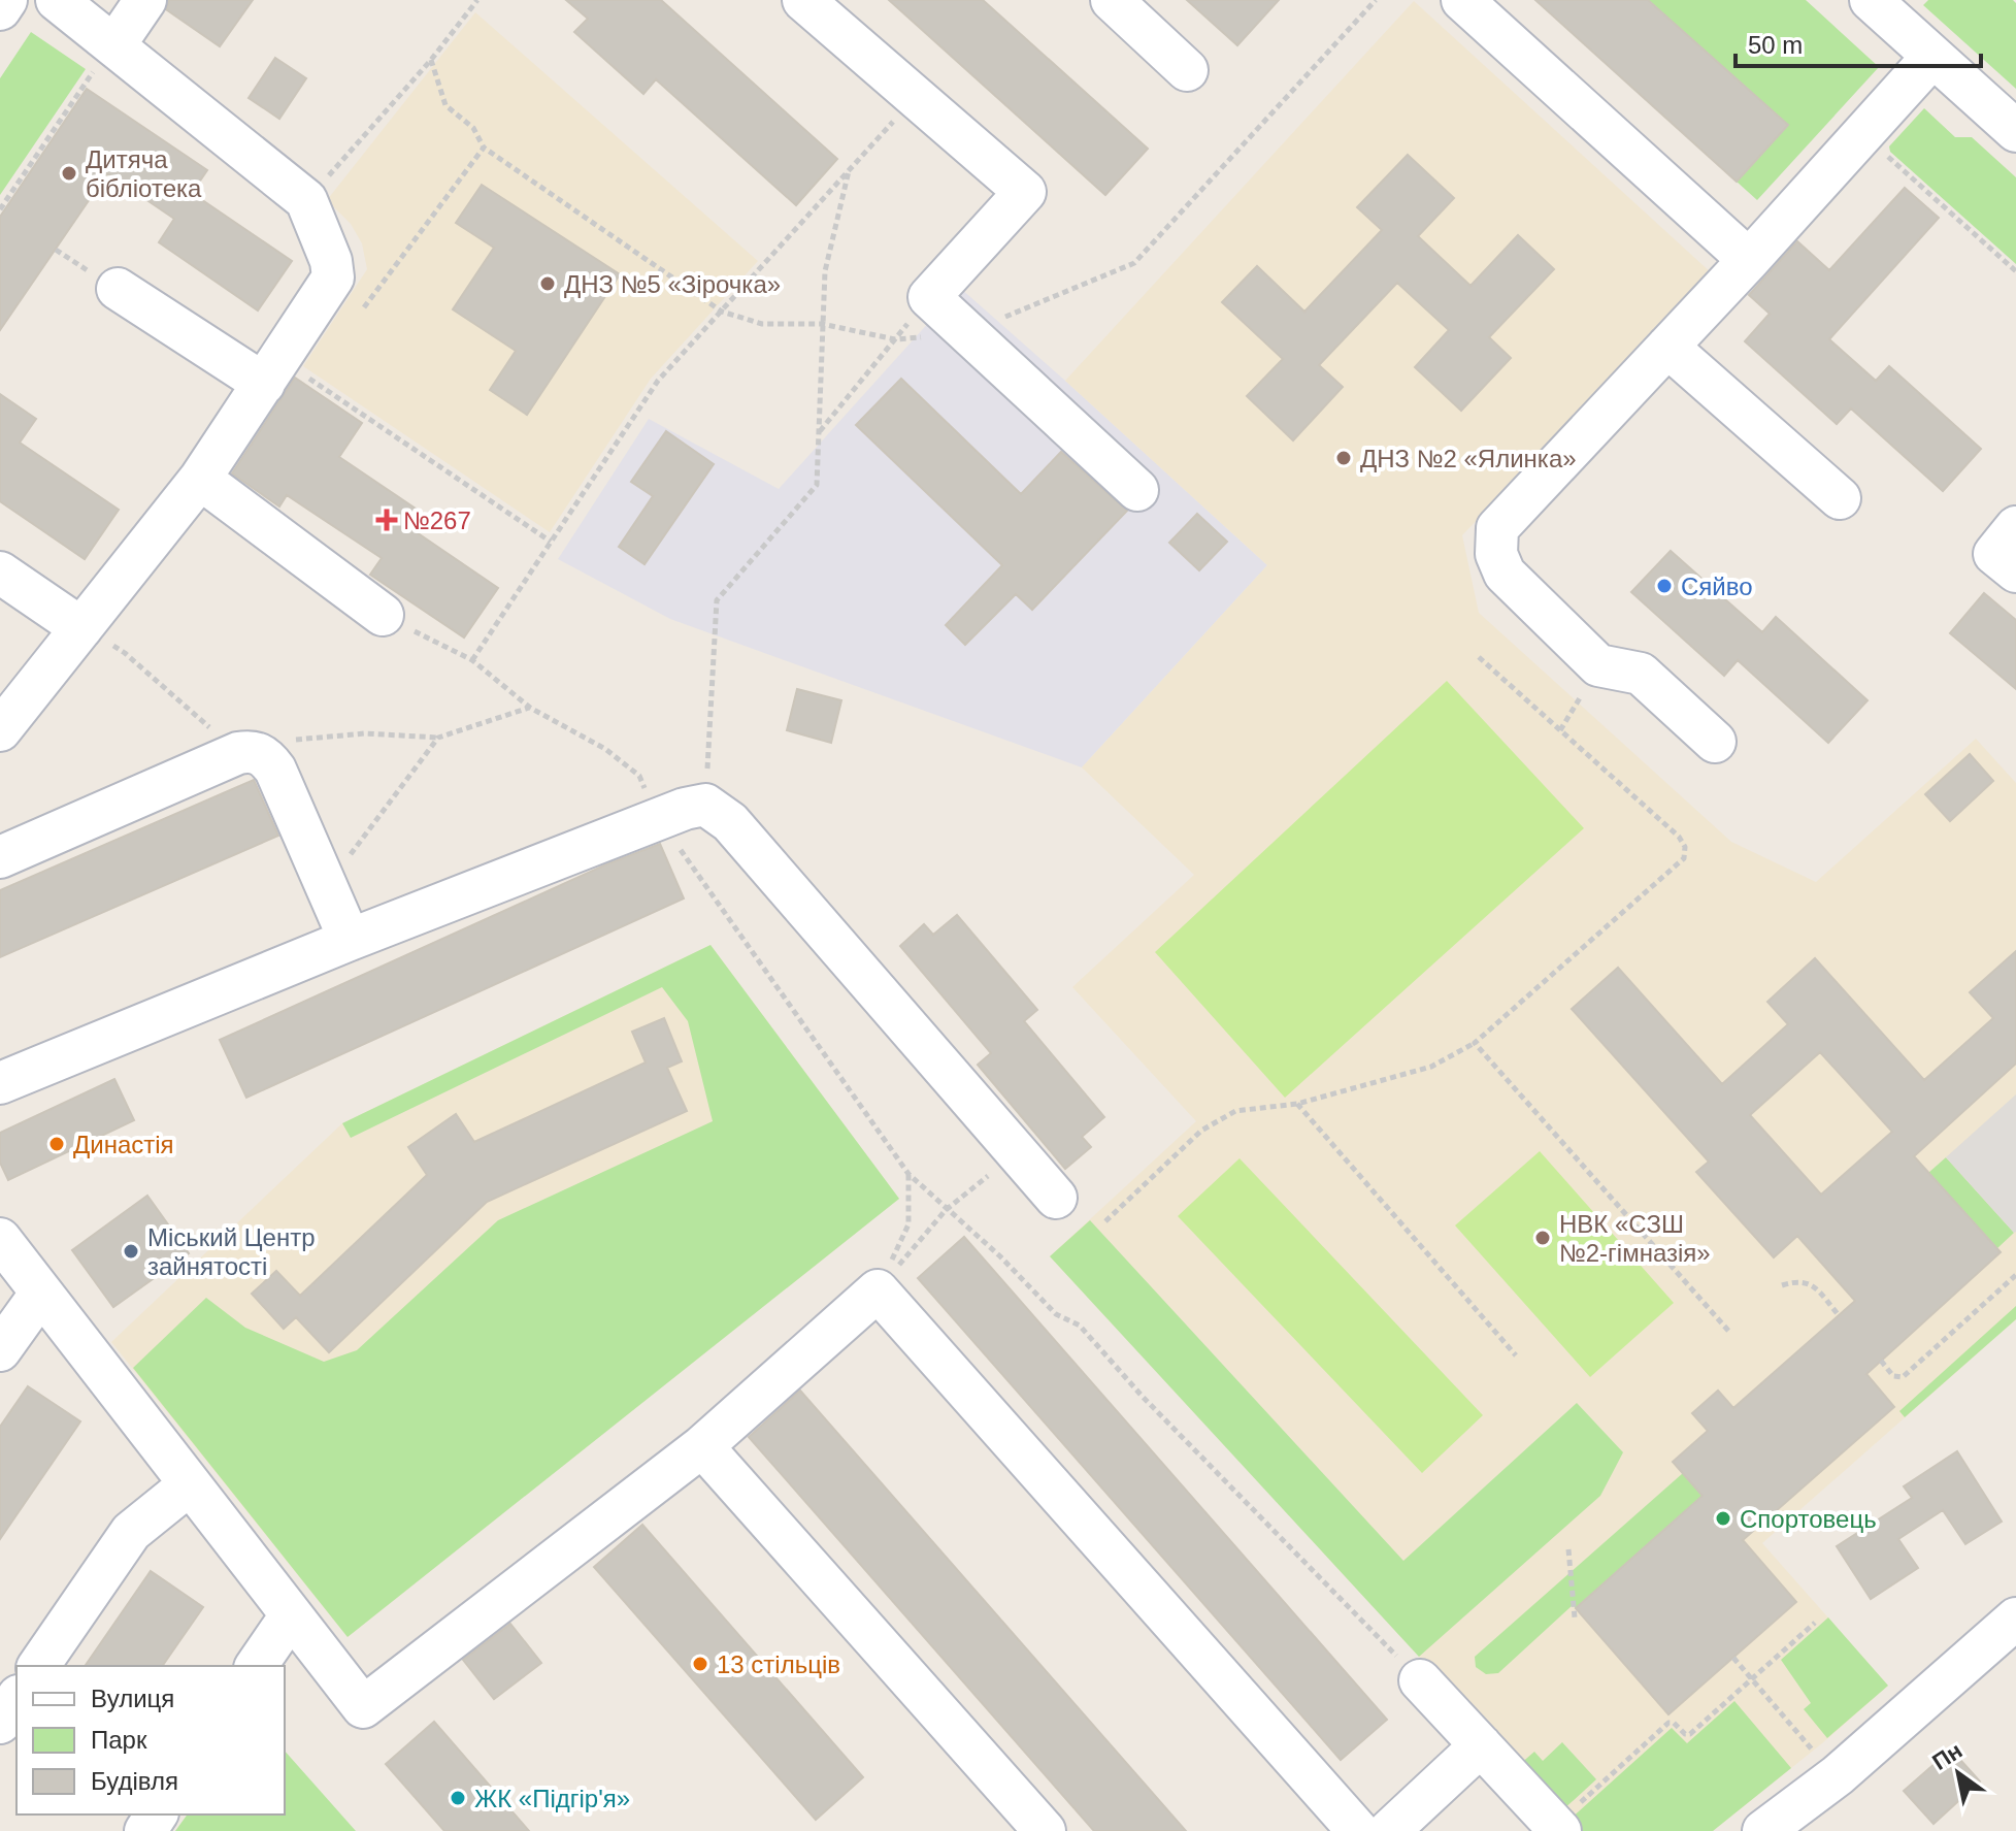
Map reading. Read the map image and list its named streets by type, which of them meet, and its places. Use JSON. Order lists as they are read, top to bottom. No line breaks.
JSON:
{"places":{"other":["Дитяча бібліотека","ДНЗ №5 «Зірочка»","ДНЗ №2 «Ялинка»","Сяйво","Династія","НВК «СЗШ №2-гімназія»","Міський Центр зайнятості","Спортовець","13 стільців","ЖК «Підгір'я»"],"health":["№267"]},"legend":["Вулиця","Парк","Будівля"],"scale_bar":"50 m","north":"top left"}
